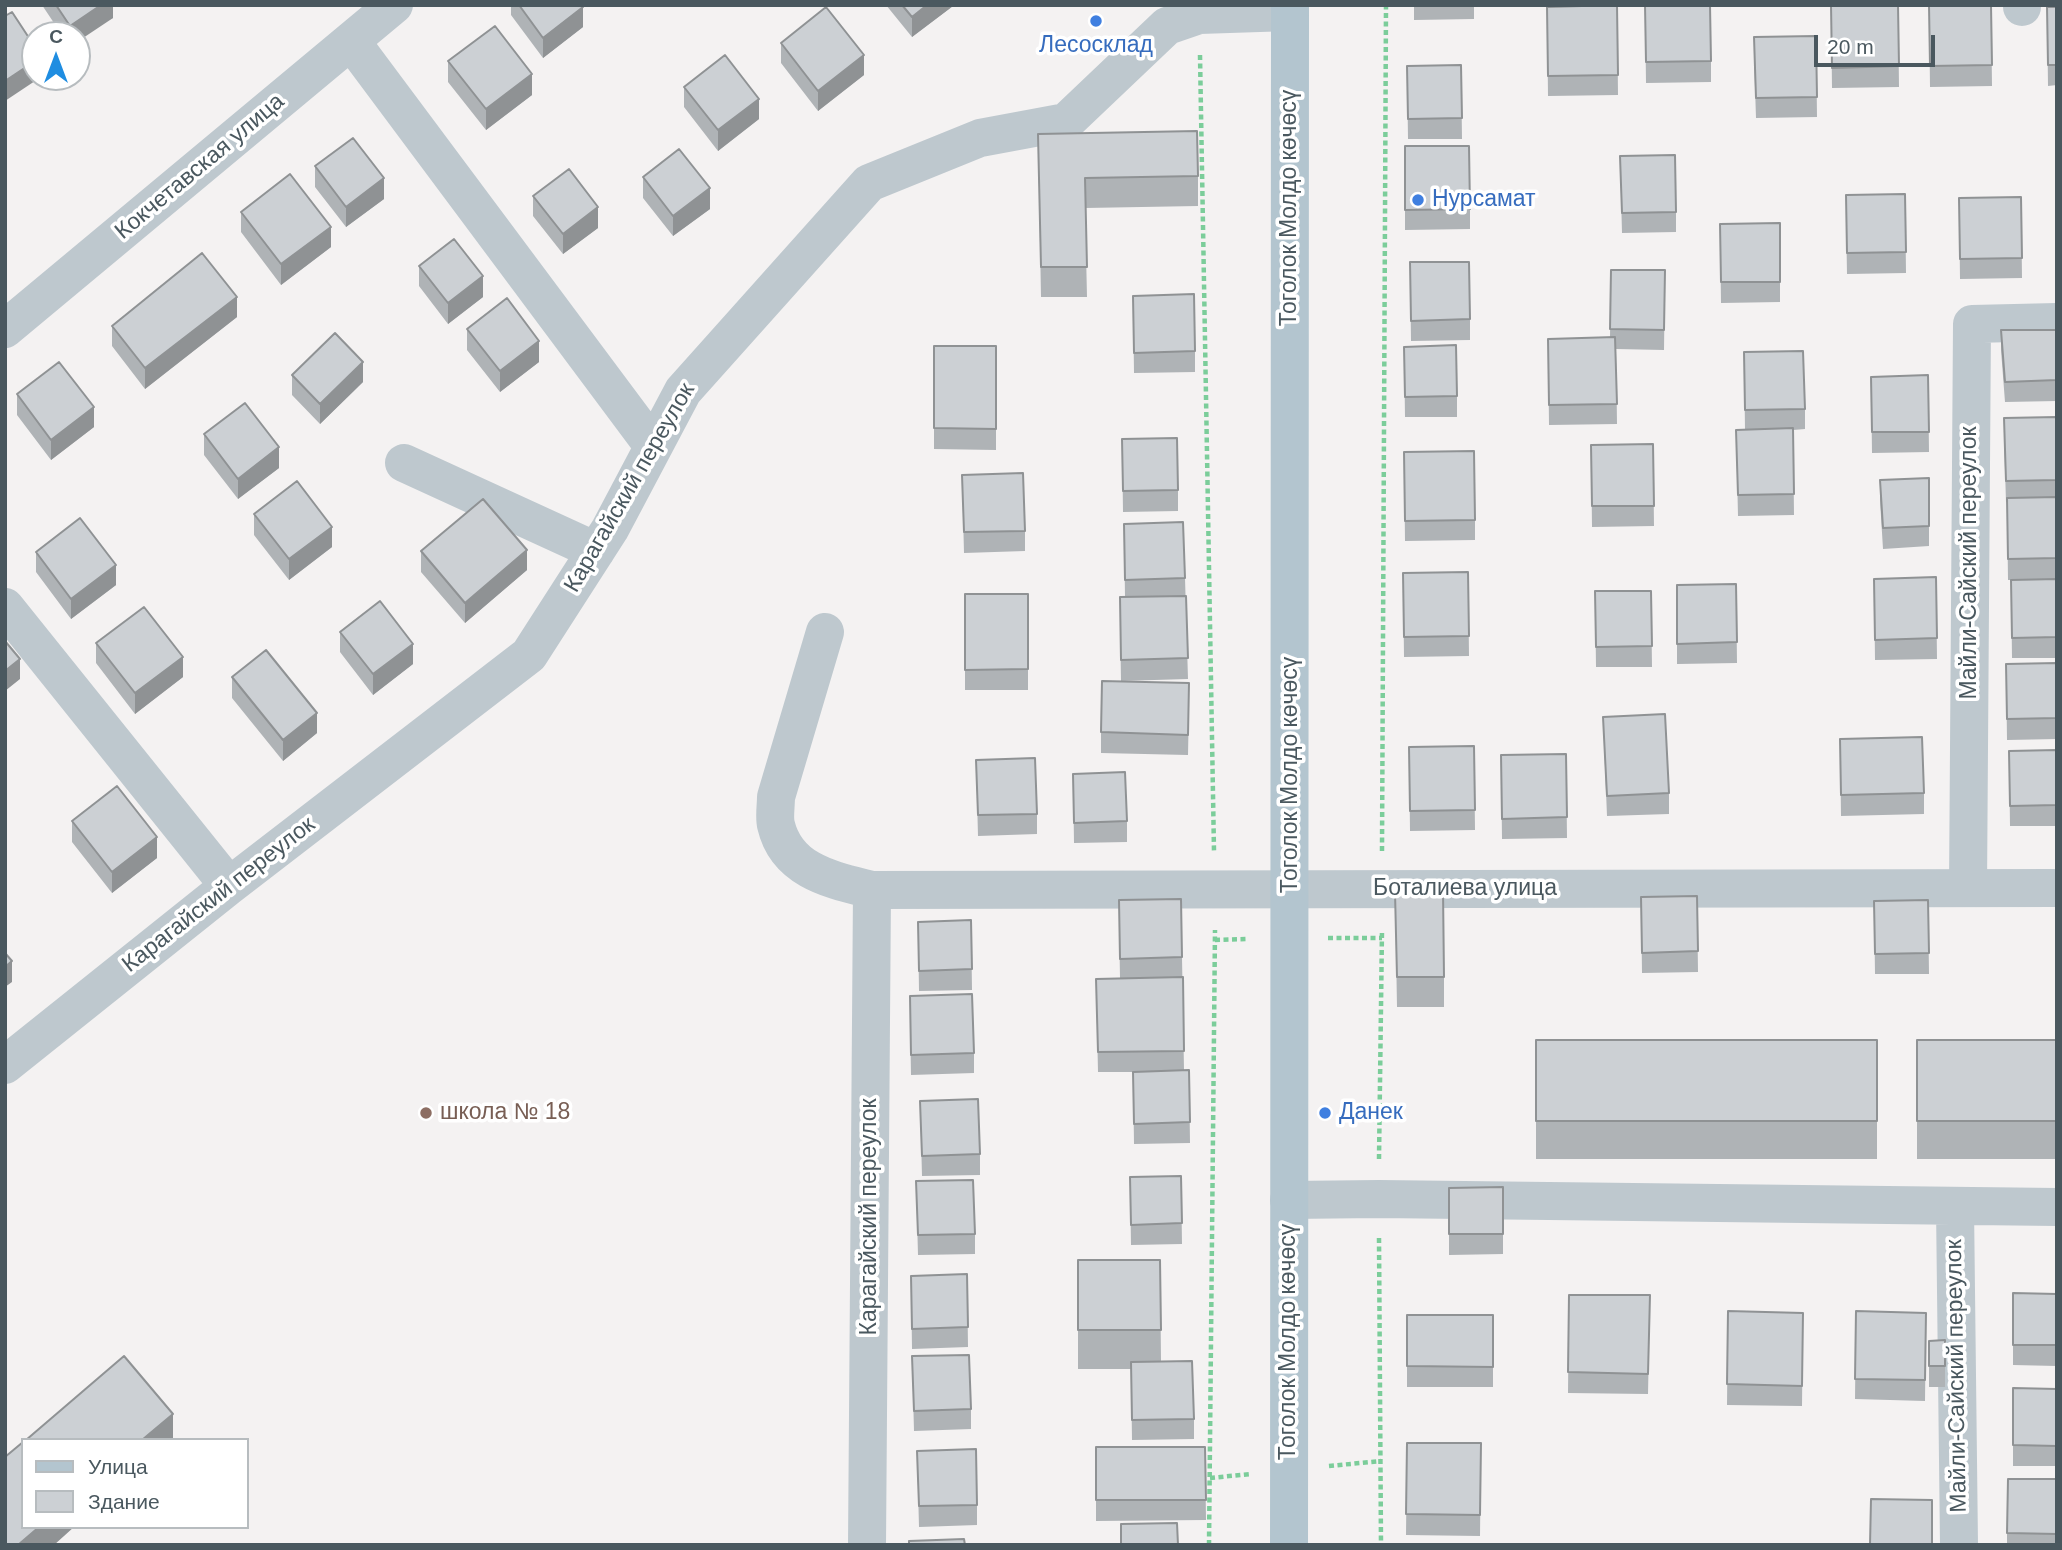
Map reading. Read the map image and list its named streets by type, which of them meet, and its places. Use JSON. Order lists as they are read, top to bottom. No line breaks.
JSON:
{"streets":{"main road":["Тоголок Молдо көчөсү"],"street":["Кокчетавская улица","Карагайский переулок","Майли-Сайский переулок","Боталиева улица"]},"crossings":[["Тоголок Молдо көчөсү","Карагайский переулок"],["Тоголок Молдо көчөсү","Боталиева улица"],["Карагайский переулок","Боталиева улица"],["Майли-Сайский переулок","Боталиева улица"]],"places":["Лесосклад","Нурсамат","школа № 18","Данек"],"legend":["Улица","Здание"],"scale_bar":"20 m","north":"top"}
